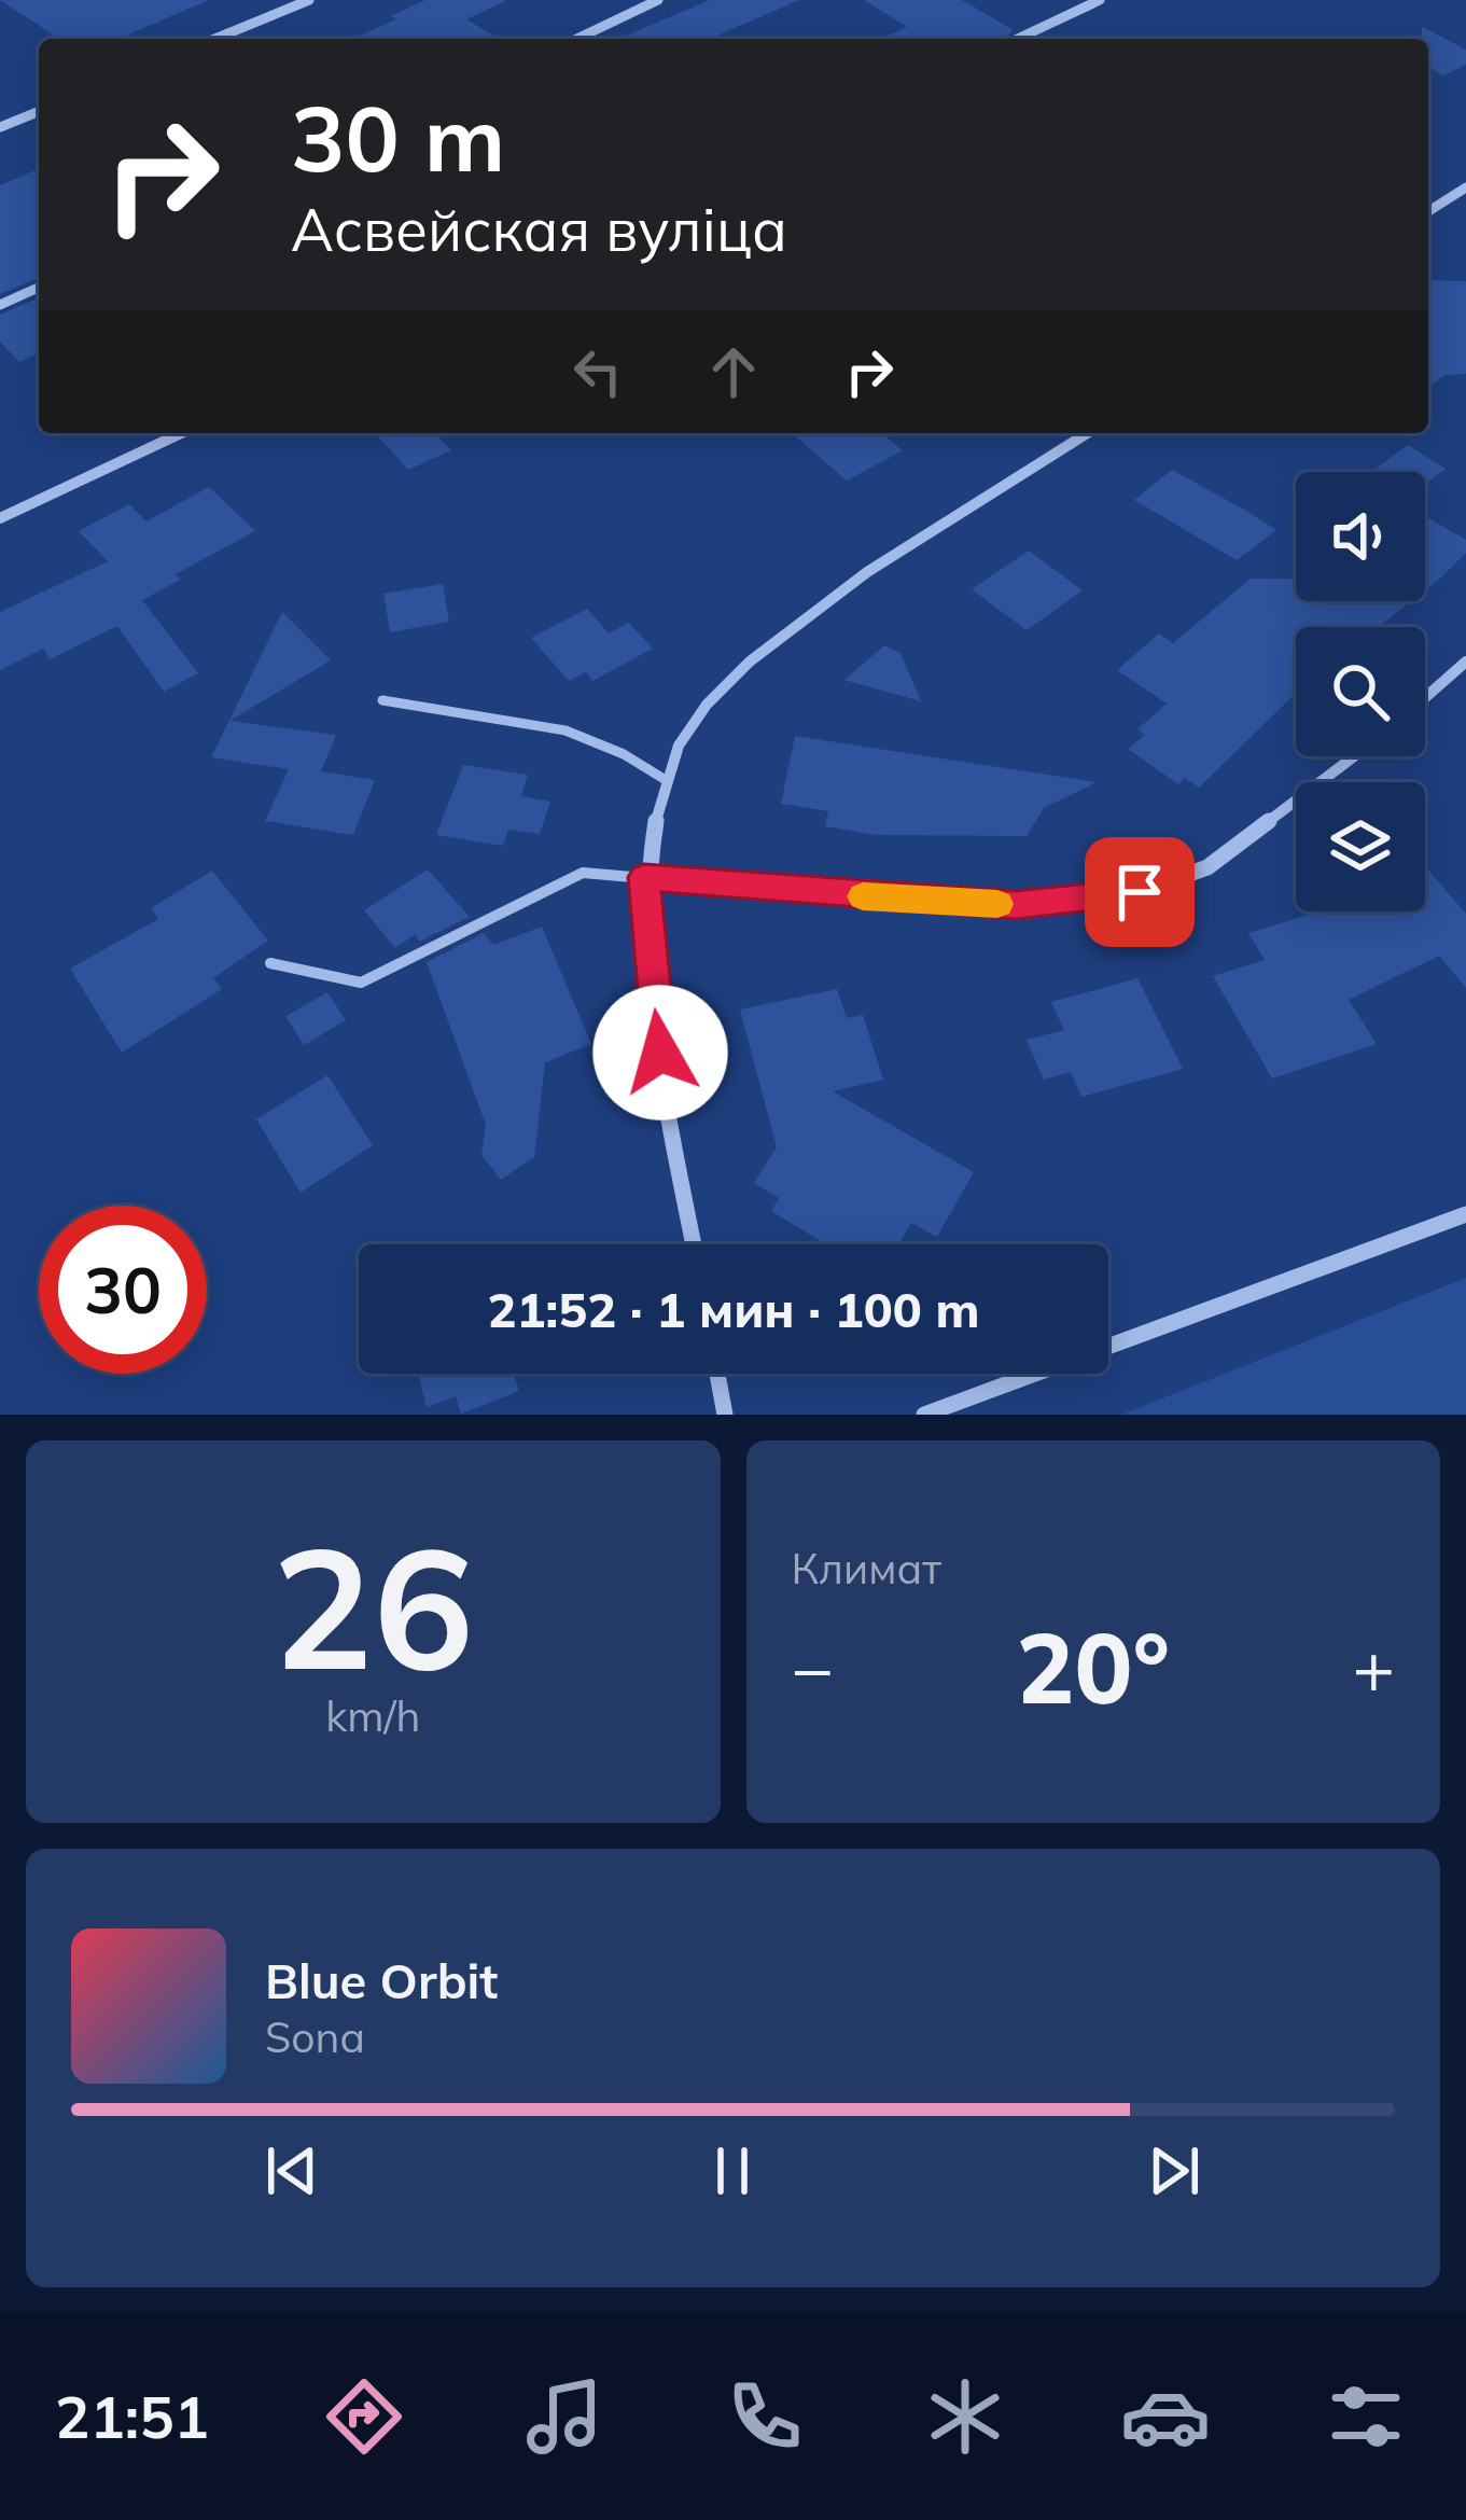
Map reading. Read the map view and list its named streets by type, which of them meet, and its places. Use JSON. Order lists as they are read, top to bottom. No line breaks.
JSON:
{"page":{"turn":["30 m","Асвейская вуліца"],"limit":"30","trip":"21:52 · 1 мин · 100 m","tile":[["26","km/h"],"Климат"],"heat":["−","20°","+"],"song":["Blue Orbit","Sona"],"tabs":"21:51"}}
